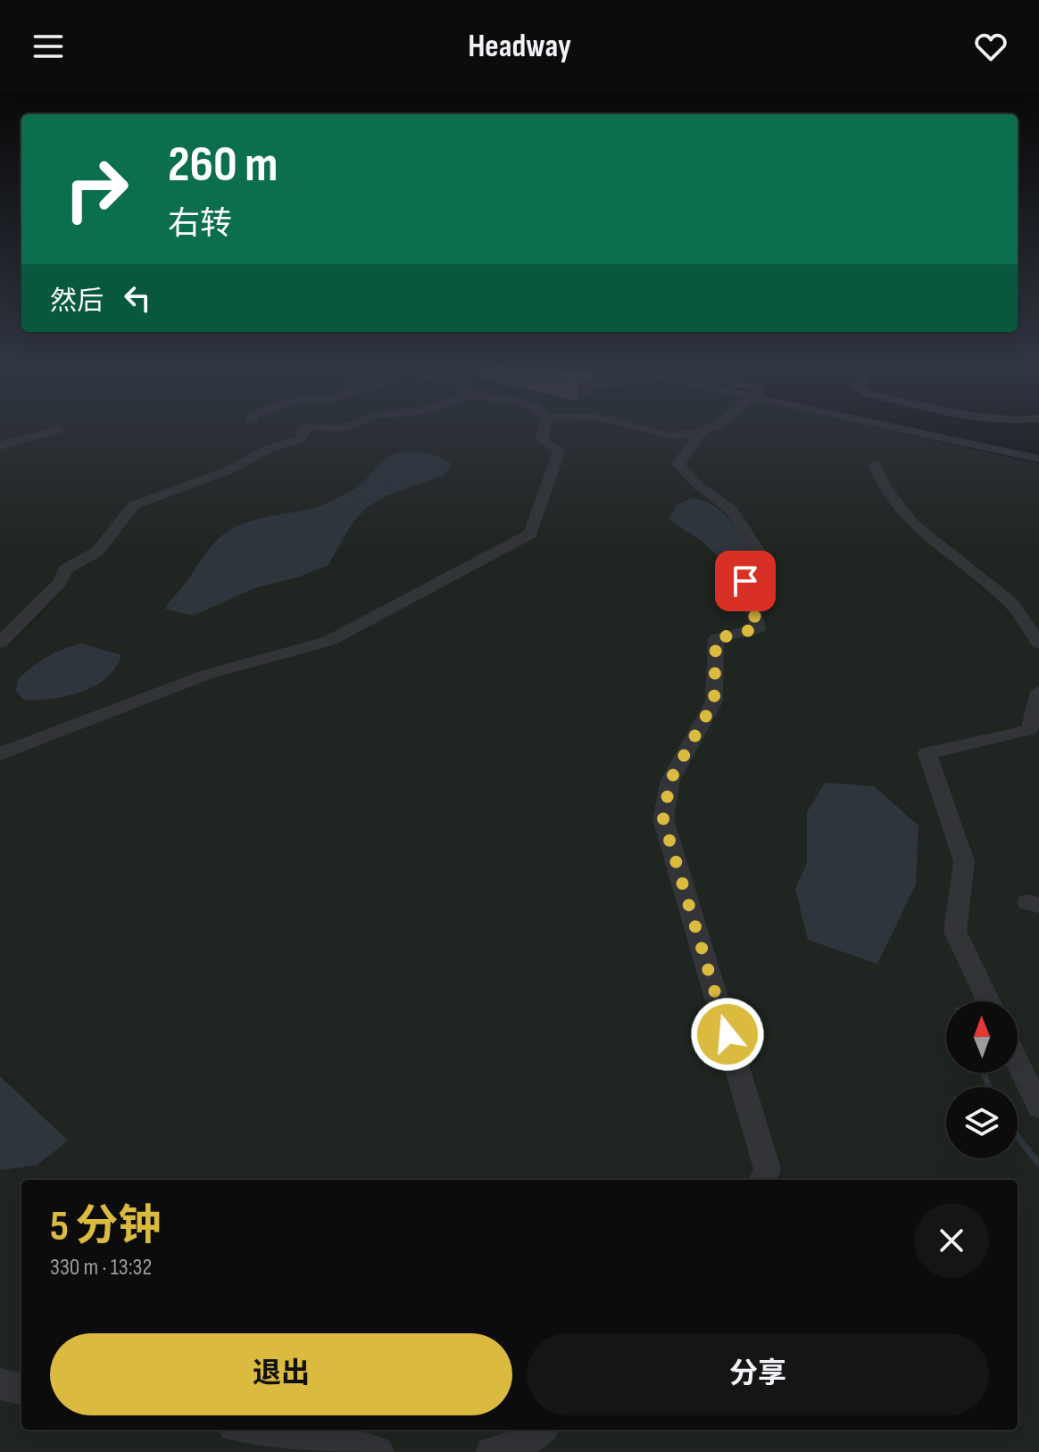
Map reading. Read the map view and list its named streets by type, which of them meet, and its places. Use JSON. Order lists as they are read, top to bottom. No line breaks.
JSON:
{"north":"top","page":{"header":"Headway","turn":["260 m","右转"],"then":"然后","heading":["5 分钟","330 m · 13:32"],"buttons":["退出","分享"]}}
